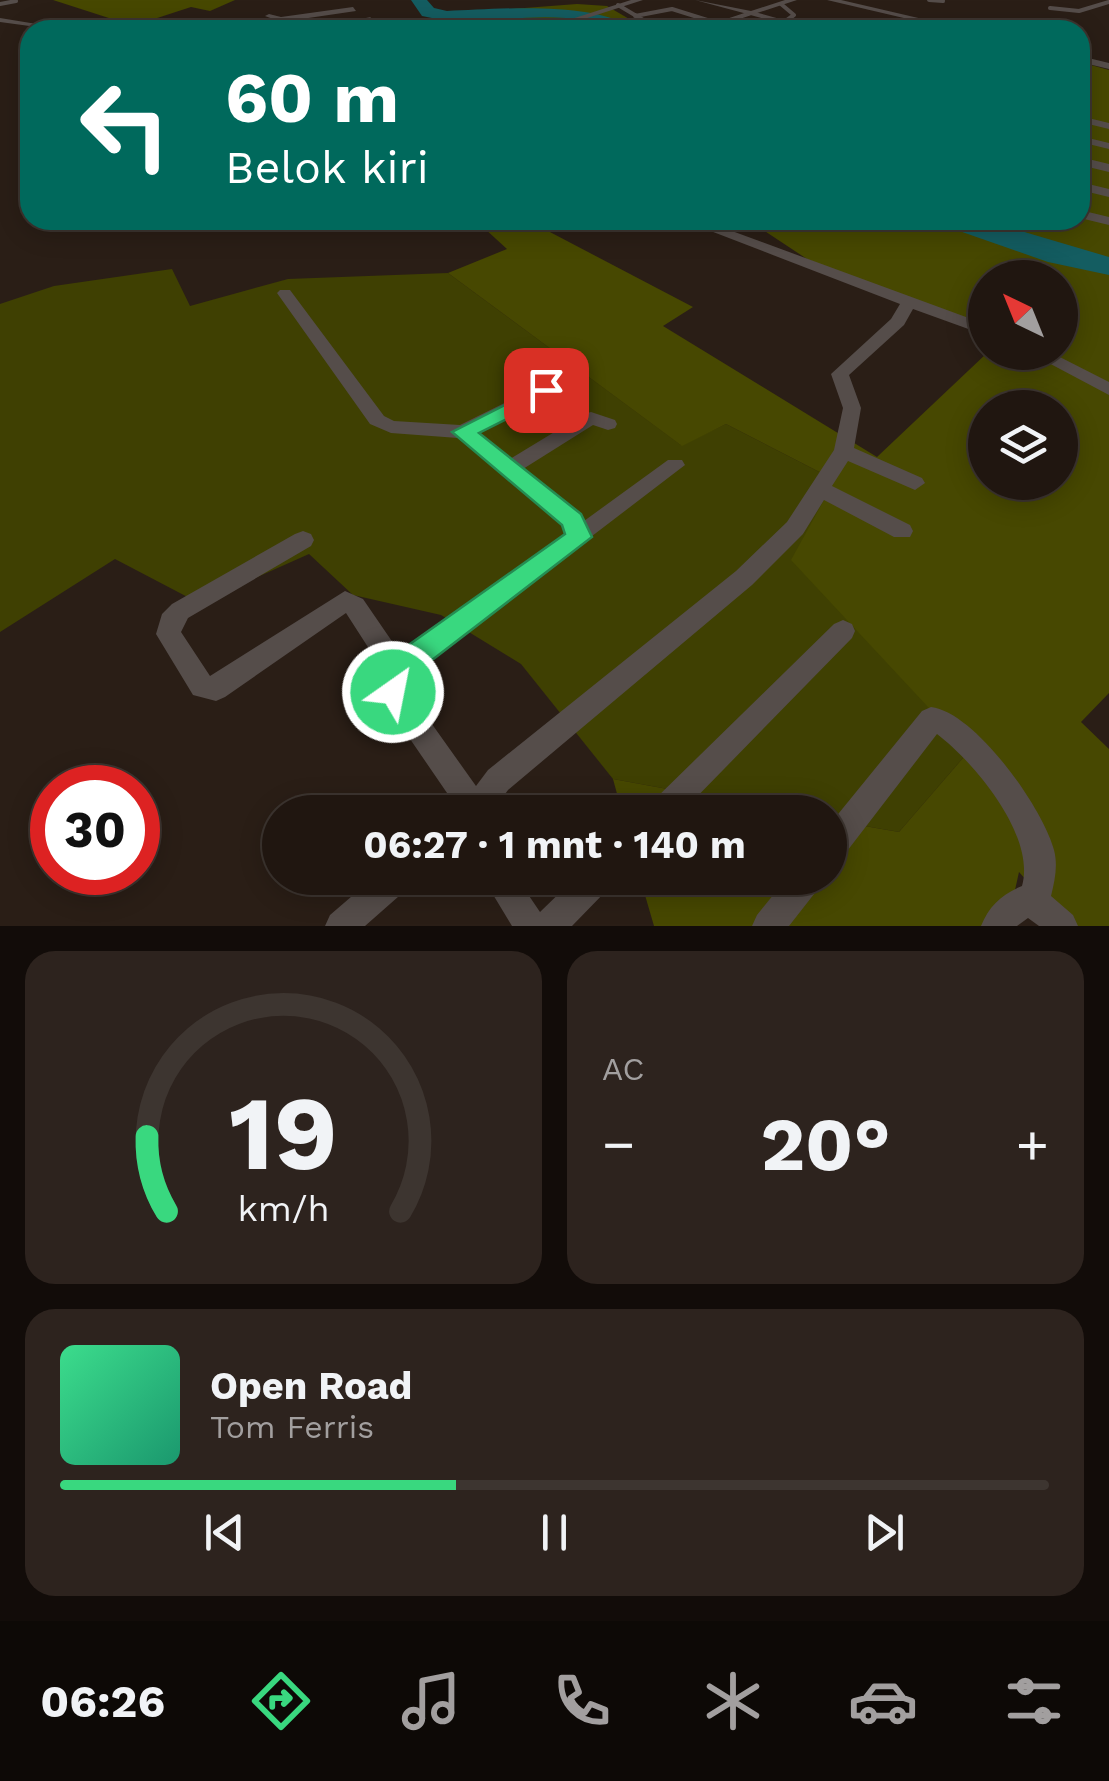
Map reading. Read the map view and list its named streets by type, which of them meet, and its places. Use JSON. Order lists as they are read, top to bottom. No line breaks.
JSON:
{"north":"top left","page":{"turn":["60 m","Belok kiri"],"limit":"30","trip":"06:27 · 1 mnt · 140 m","tile":"AC","heat":["−","20°","+"],"song":["Open Road","Tom Ferris"],"tabs":"06:26","gauge":["19","km/h"]}}
